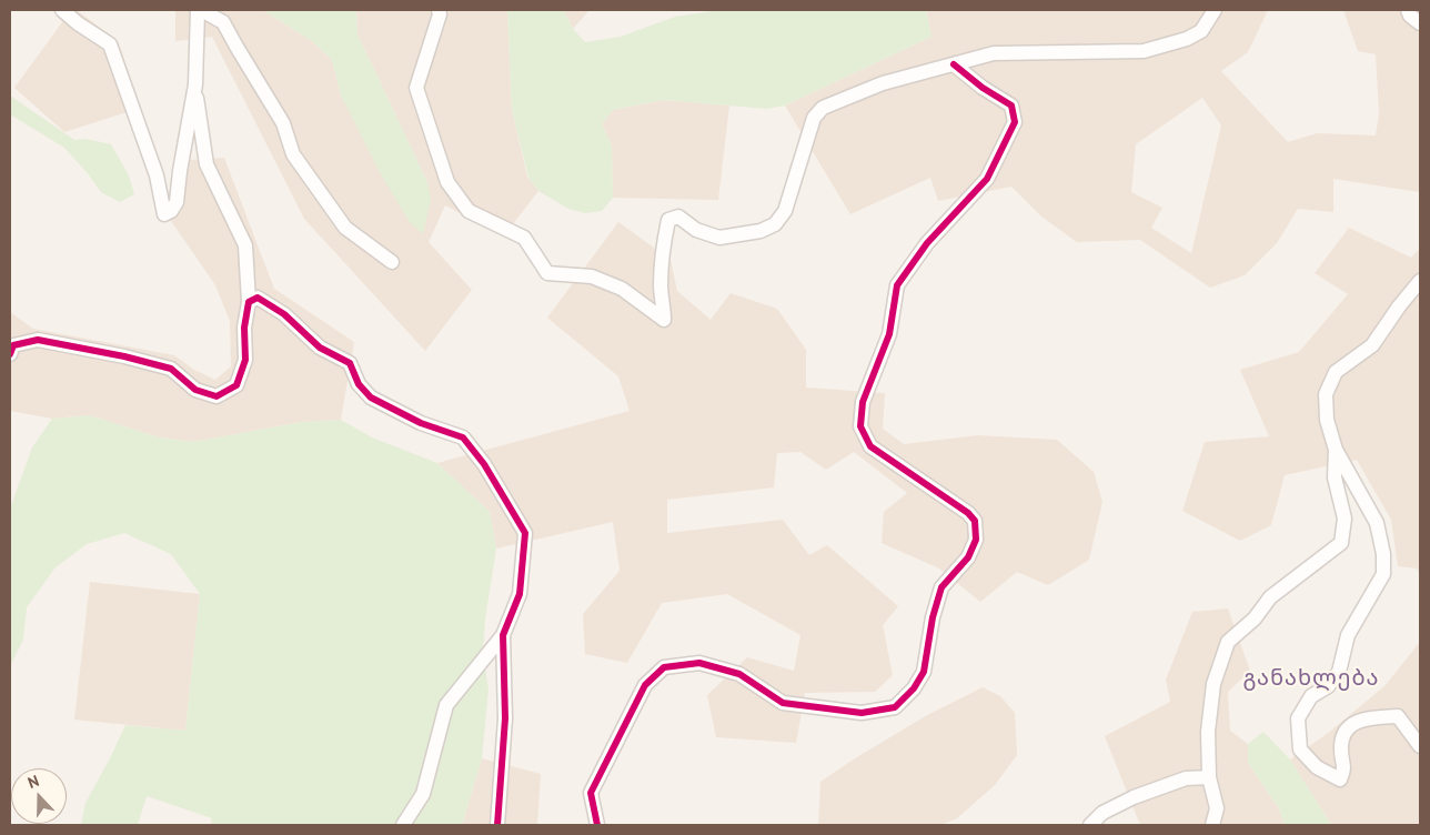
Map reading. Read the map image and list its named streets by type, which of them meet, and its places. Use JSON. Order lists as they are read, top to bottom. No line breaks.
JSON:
{"districts":["განახლება"],"north":"top"}
